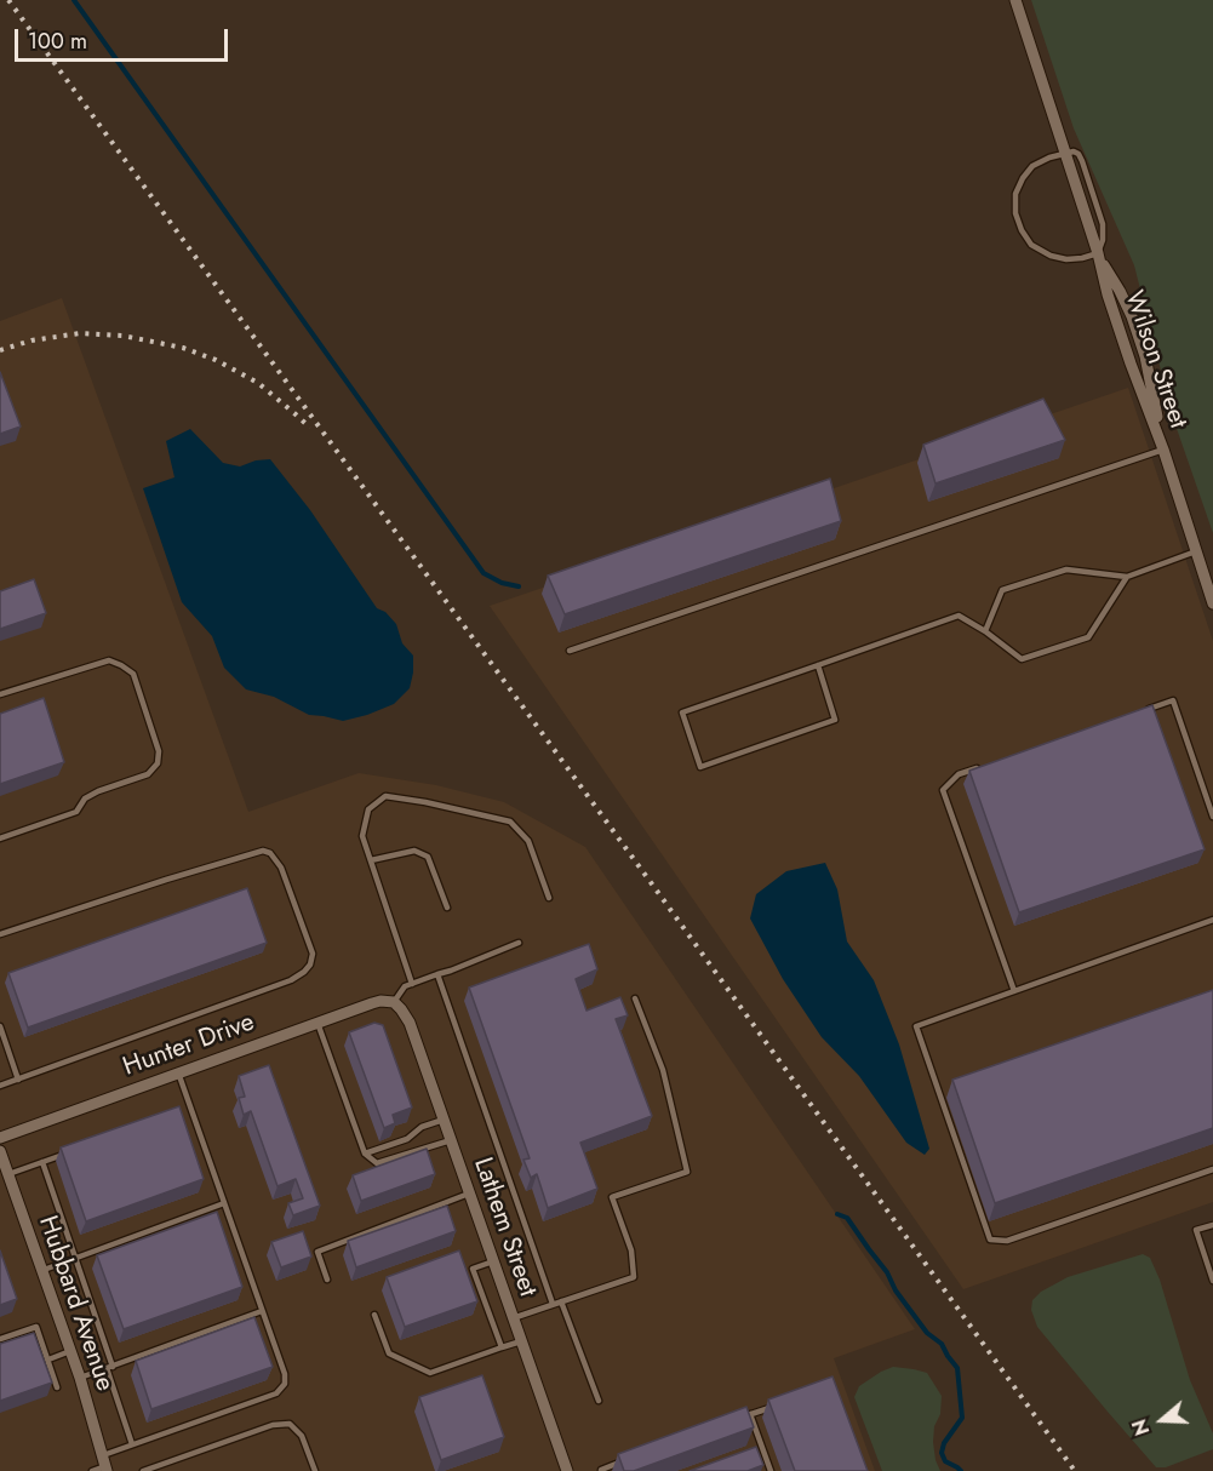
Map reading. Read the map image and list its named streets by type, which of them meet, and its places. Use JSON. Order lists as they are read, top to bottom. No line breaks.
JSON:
{"streets":{"street":["Wilson Street","Hunter Drive","Lathem Street","Hubbard Avenue"]},"crossings":[["Hunter Drive","Lathem Street"]],"scale_bar":"100 m","north":"left"}
